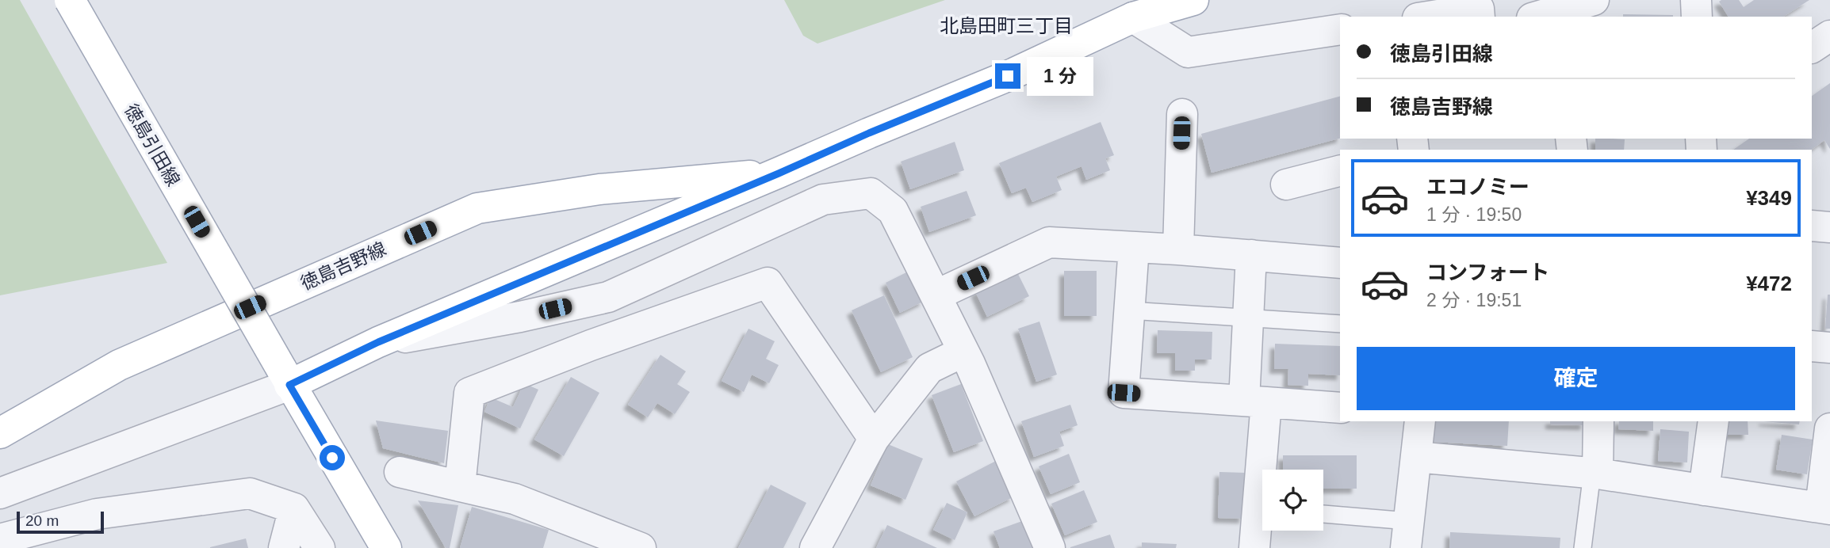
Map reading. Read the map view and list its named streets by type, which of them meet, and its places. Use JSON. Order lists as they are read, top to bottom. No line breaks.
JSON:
{"streets":{"main road":["徳島引田線","徳島吉野線"]},"crossings":[["徳島引田線","徳島吉野線"]],"districts":["北島田町三丁目"],"scale_bar":"20 m","page":{"banner":["徳島引田線","徳島吉野線"],"bubble":"1 分","list":[{"name":"エコノミー","note":"1 分 · 19:50","value":"¥349"},{"name":"コンフォート","note":"2 分 · 19:51","value":"¥472"}],"buttons":"確定","scale":"20 m"}}
